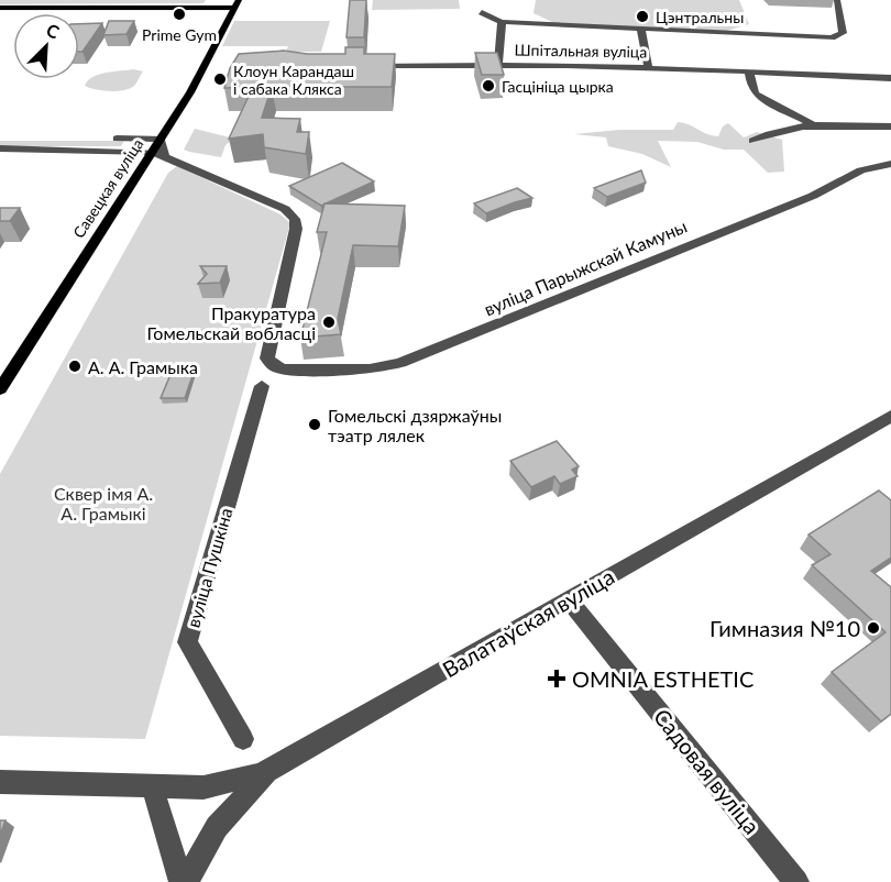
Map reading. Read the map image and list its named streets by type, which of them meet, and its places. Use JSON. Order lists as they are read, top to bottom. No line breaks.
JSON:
{"streets":{"main road":["Савецкая вуліца"],"street":["Шпітальная вуліца","вуліца Парыжскай Камуны","вуліца Пушкіна","Валатаўская вуліца","Садовая вуліца"]},"crossings":[["Савецкая вуліца","вуліца Парыжскай Камуны"],["Валатаўская вуліца","Садовая вуліца"]],"parks":["Сквер імя А. А. Грамыкі"],"places":{"other":["Prime Gym","Цэнтральны","Клоун Карандаш і сабака Клякса","Гасцініца цырка","Пракуратура Гомельскай вобласці","А. А. Грамыка","Гомельскі дзяржаўны тэатр лялек","Гимназия №10"],"health":["OMNIA ESTHETIC"]},"north":"top right"}
